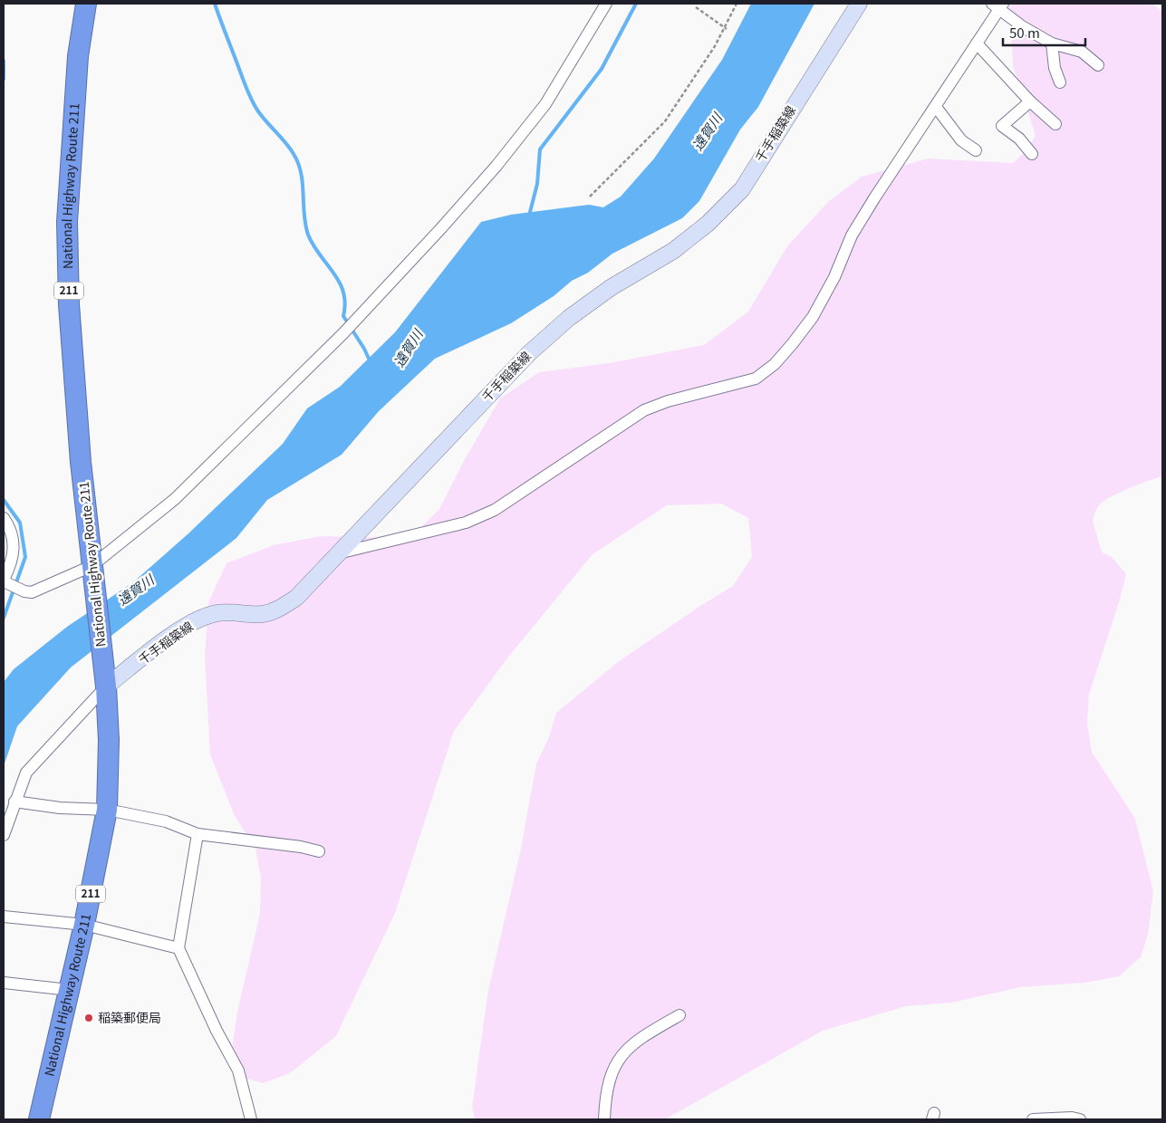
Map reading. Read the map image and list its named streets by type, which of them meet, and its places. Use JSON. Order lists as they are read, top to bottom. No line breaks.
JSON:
{"streets":{"highway":["National Highway Route 211","211"],"main road":["千手稲築線"]},"crossings":[["千手稲築線","National Highway Route 211"]],"water":["遠賀川"],"places":["稲築郵便局"],"scale_bar":"50 m"}
